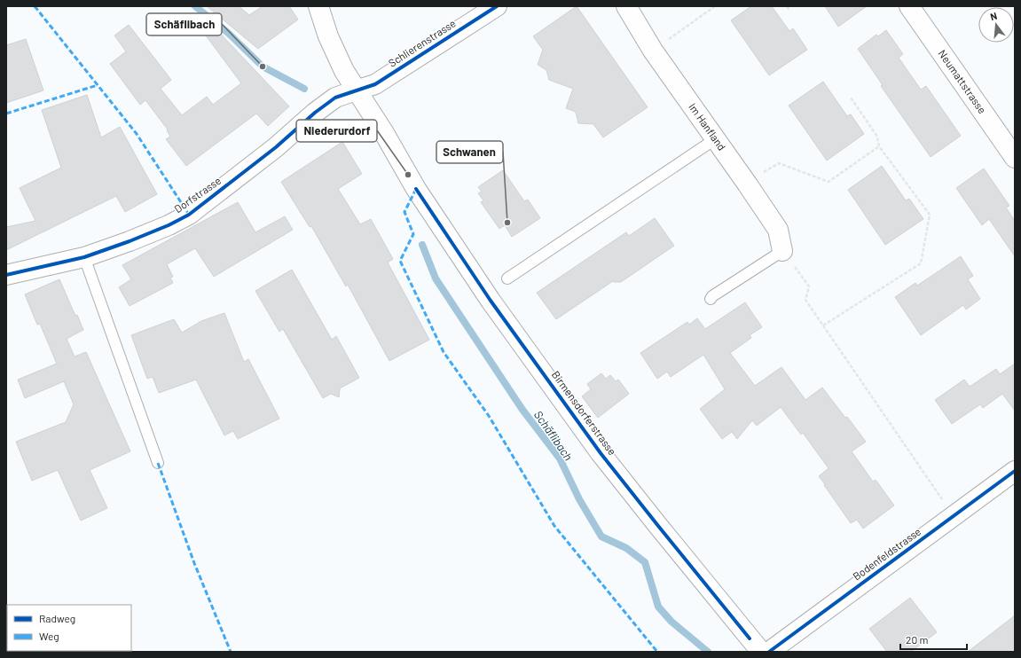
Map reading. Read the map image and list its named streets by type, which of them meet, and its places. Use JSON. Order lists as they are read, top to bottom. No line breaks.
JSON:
{"streets":{"street":["Schlierenstrasse","Neumattstrasse","Im Hanfland","Dorfstrasse","Birmensdorferstrasse","Bodenfeldstrasse"]},"crossings":[["Schlierenstrasse","Dorfstrasse"],["Schlierenstrasse","Birmensdorferstrasse"],["Dorfstrasse","Birmensdorferstrasse"]],"water":["Schäflibach"],"places":["Schäflibach","Niederurdorf","Schwanen"],"legend":["Radweg","Weg"],"scale_bar":"20 m","north":"top"}
